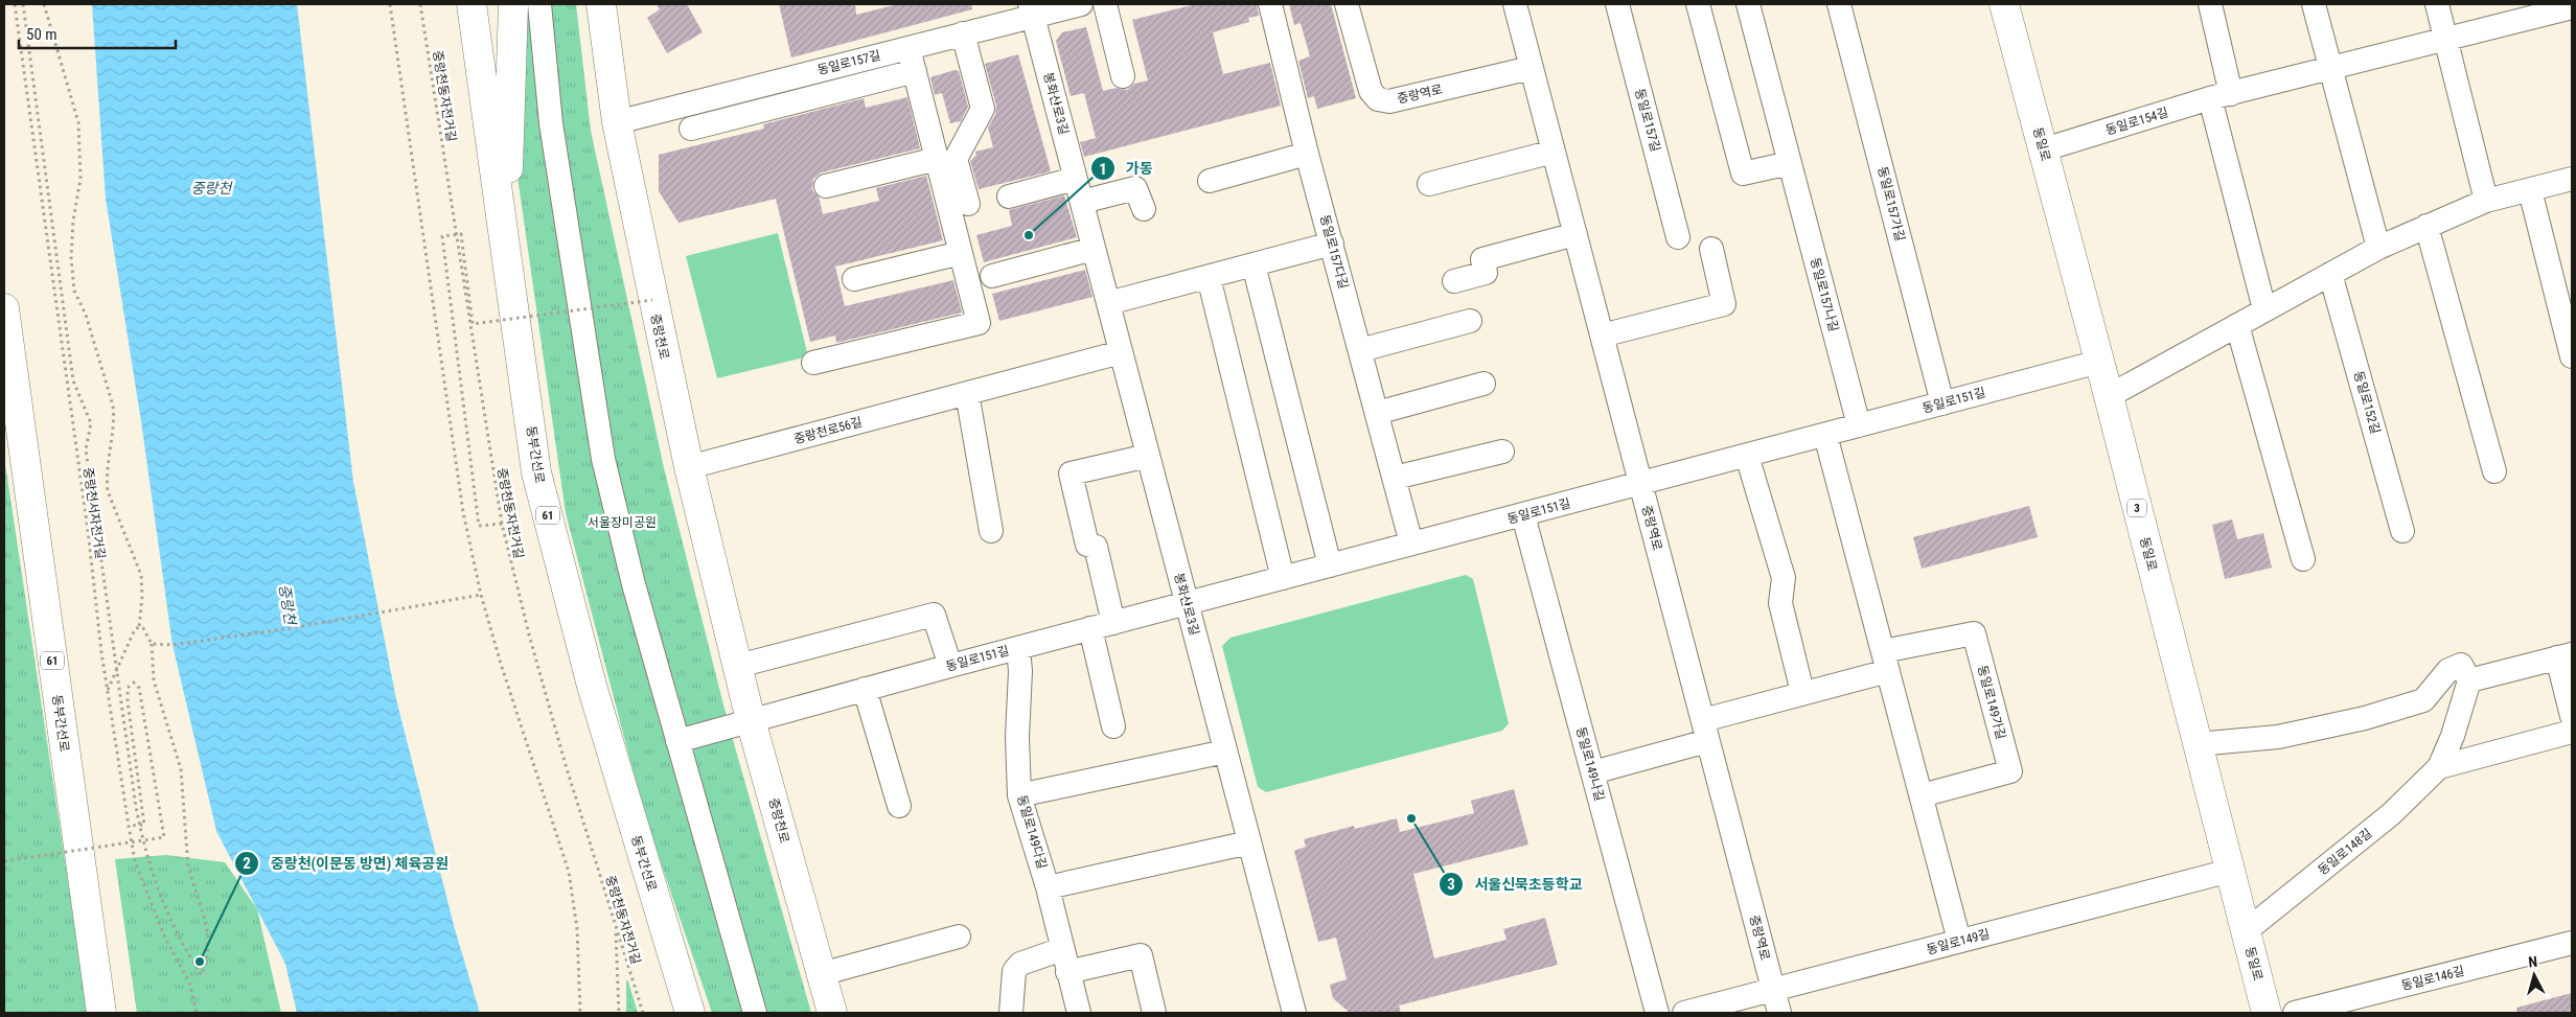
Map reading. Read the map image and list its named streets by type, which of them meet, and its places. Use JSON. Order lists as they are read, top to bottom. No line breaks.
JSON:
{"streets":{"main road":["동일로","중랑천로","동부간선로","3","61"],"street":["동일로157길","중랑역로","봉화산로3길","동일로154길","동일로157가길","동일로157다길","동일로157나길","동일로151길","동일로152길","중랑천로56길","동일로149가길","동일로149나길","동일로149다길","동일로148길","동일로149길","동일로146길"],"path":["중랑천동자전거길","중랑천서자전거길"]},"crossings":[["동일로157길","봉화산로3길"],["동일로157길","중랑천로"],["중랑역로","동일로151길"],["중랑역로","동일로149길"],["봉화산로3길","동일로151길"],["봉화산로3길","중랑천로56길"],["동일로154길","동일로"],["동일로","동일로151길"],["동일로","동일로148길"],["동일로","동일로149길"],["동일로157가길","동일로151길"],["동일로157다길","동일로151길"],["동일로157나길","동일로151길"],["중랑천로","동일로151길"],["중랑천로","중랑천로56길"],["동일로151길","동일로149나길"],["동일로151길","동일로149다길"]],"water":["중랑천"],"parks":["서울장미공원"],"places":["가동","서울신묵초등학교","중랑천(이문동 방면) 체육공원"],"scale_bar":"50 m","north":"top"}
